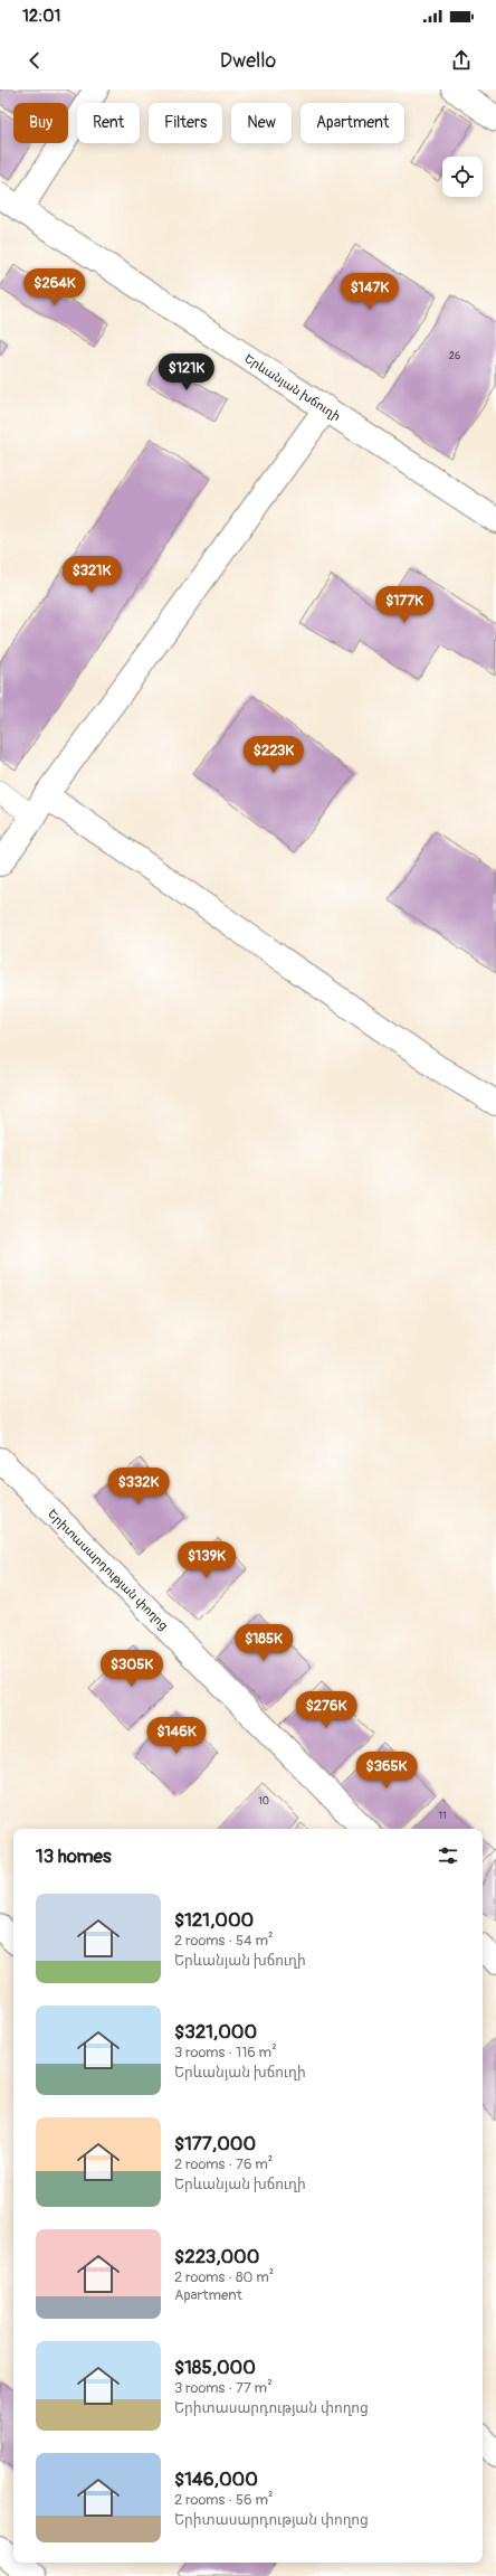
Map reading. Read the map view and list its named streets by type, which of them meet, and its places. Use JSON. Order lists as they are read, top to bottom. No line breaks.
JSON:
{"streets":{"street":["Երևանյան խճուղի","Երիտասարդության փողոց"]},"house_numbers":["26","10","11"],"page":{"status":"12:01","header":"Dwello","chip":["Buy","Rent","Filters","New","Apartment"],"price":["$264K","$147K","$121K","$321K","$177K","$223K","$332K","$139K","$185K","$305K","$276K","$146K","$365K"],"heading":"13 homes","list":[{"name":"$121,000","note":"2 rooms · 54 m² · Երևանյան խճուղի"},{"name":"$321,000","note":"3 rooms · 116 m² · Երևանյան խճուղի"},{"name":"$177,000","note":"2 rooms · 76 m² · Երևանյան խճուղի"},{"name":"$223,000","note":"2 rooms · 80 m² · Apartment"},{"name":"$185,000","note":"3 rooms · 77 m² · Երիտասարդության փողոց"},{"name":"$146,000","note":"2 rooms · 56 m² · Երիտասարդության փողոց"}]}}
